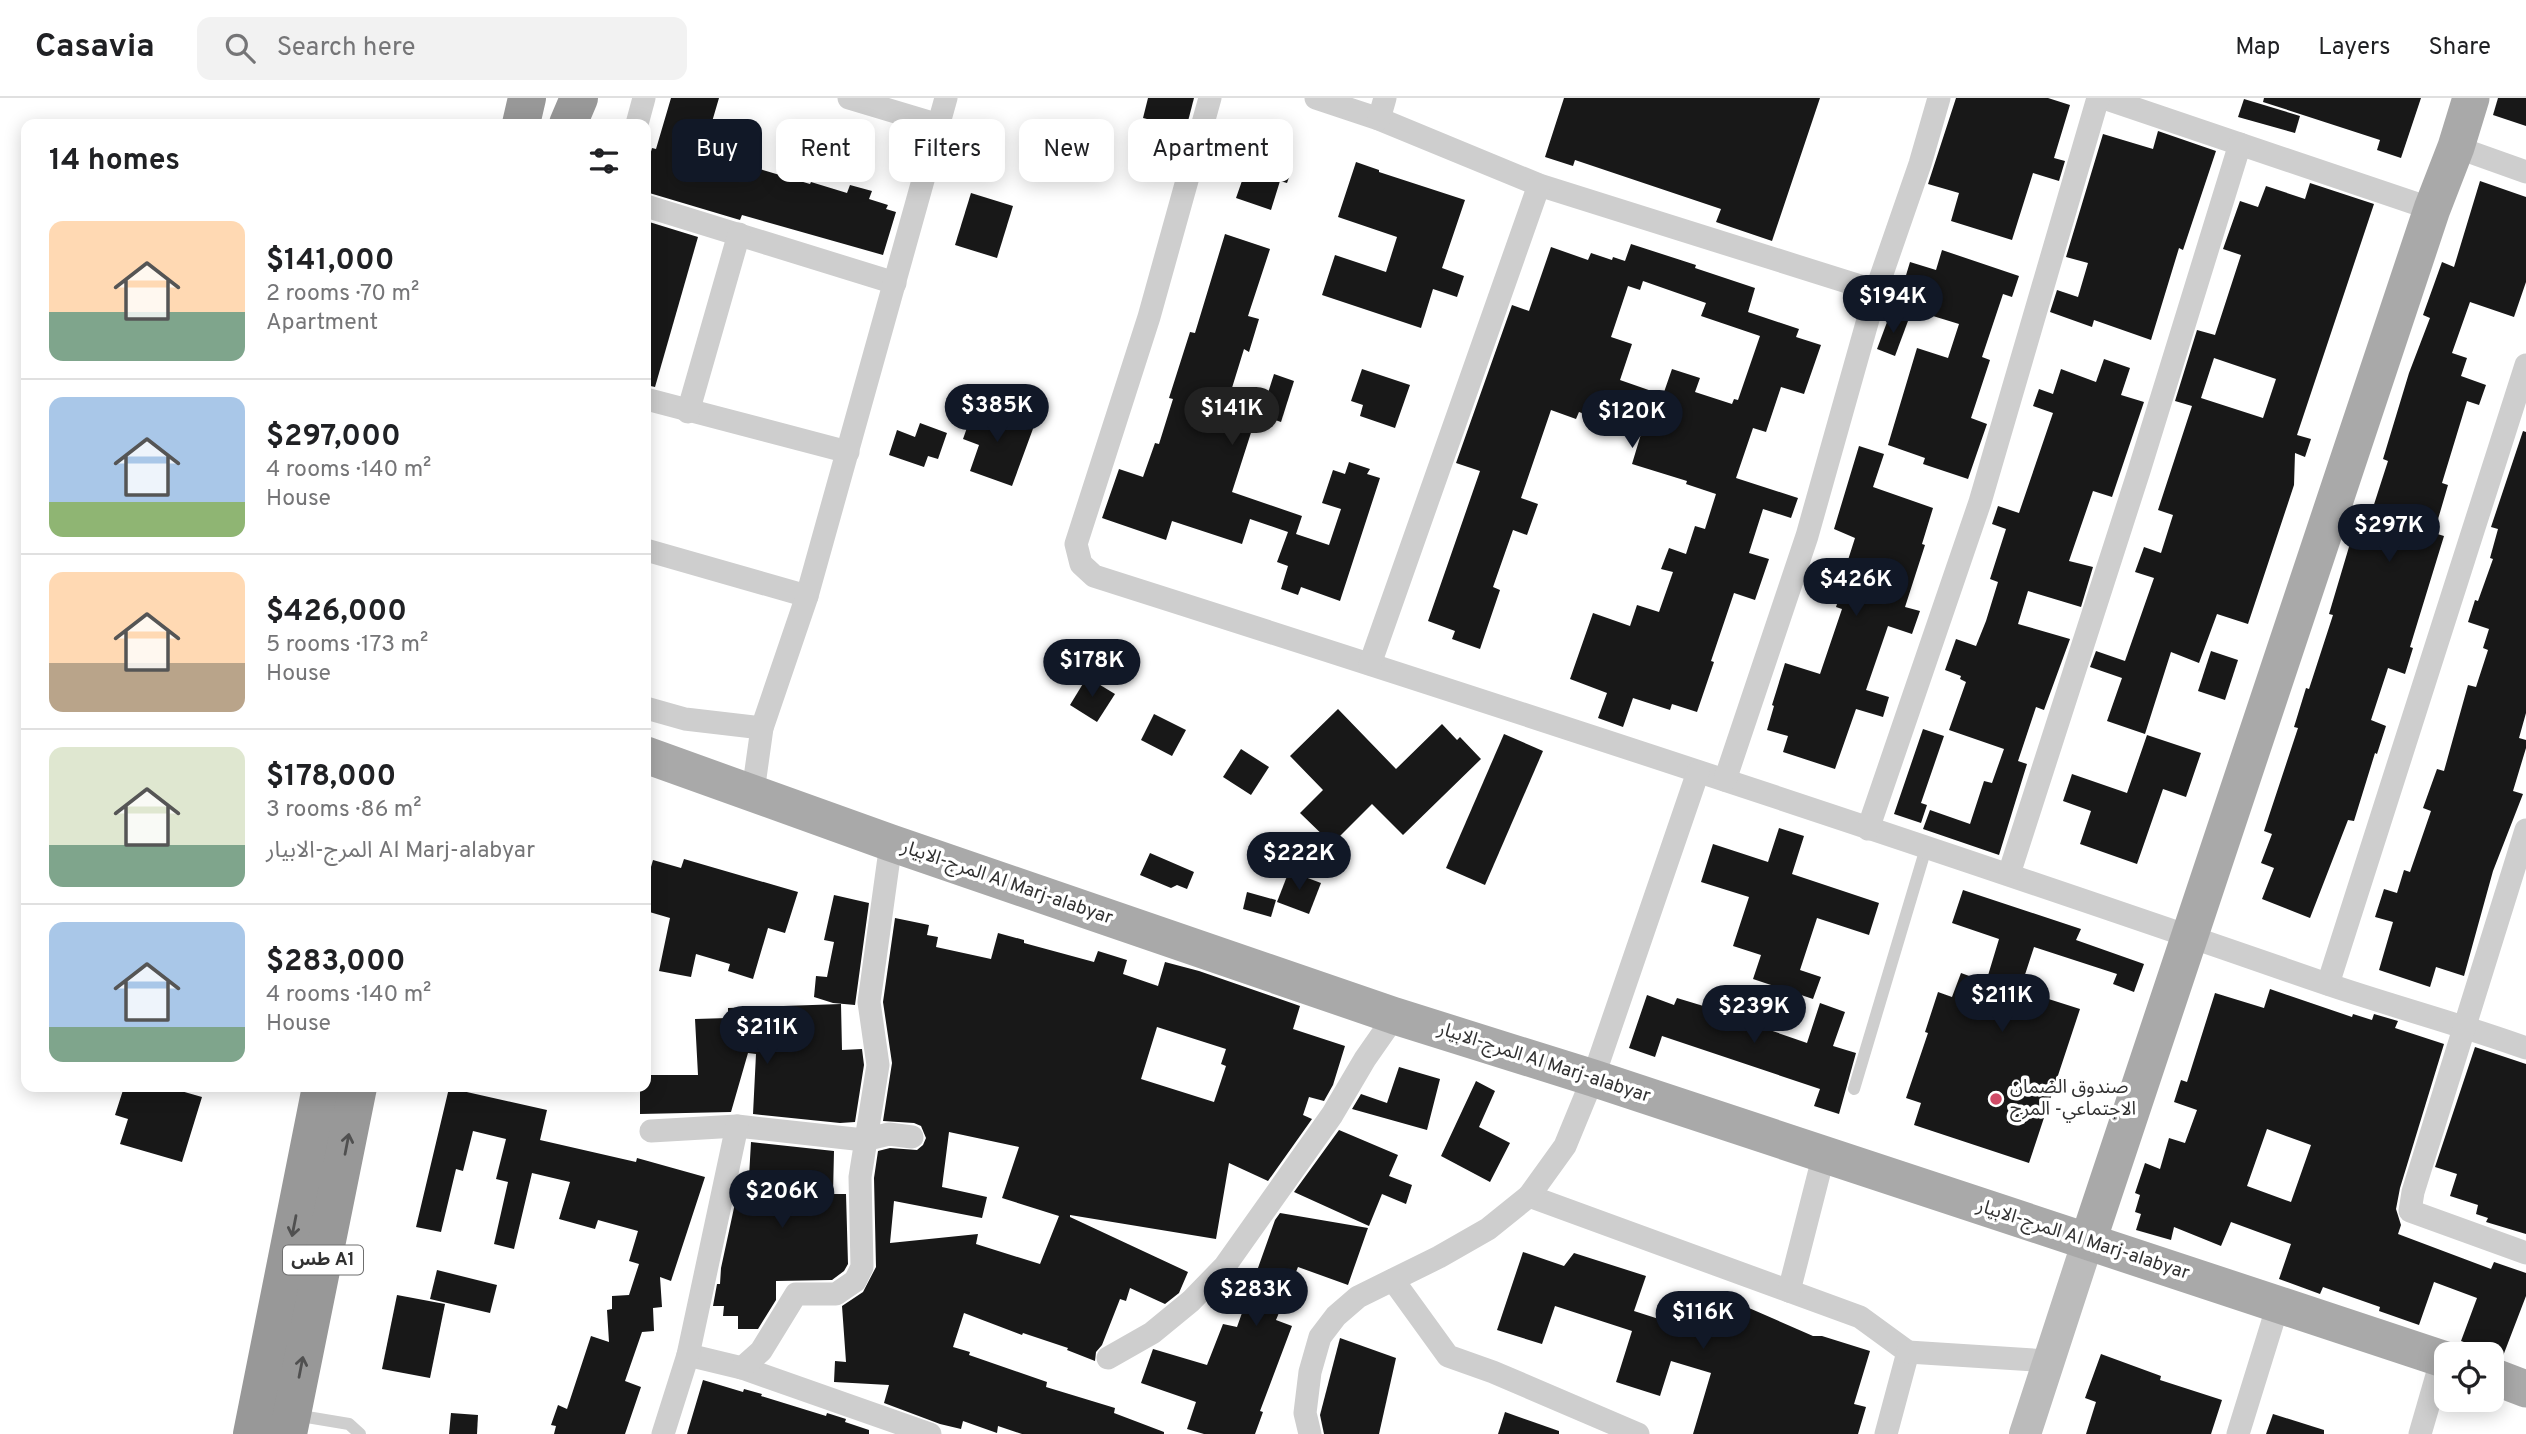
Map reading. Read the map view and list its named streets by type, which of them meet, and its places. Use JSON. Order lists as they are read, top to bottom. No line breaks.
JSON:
{"streets":{"highway":["طس A1"],"main road":["المرج-الابيار Al Marj-alabyar"]},"places":["صندوق الضمان الاجتماعي- المرج"],"page":{"header":"Casavia","search":"Search here","nav":["Map","Layers","Share"],"chip":["Buy","Rent","Filters","New","Apartment"],"heading":"14 homes","list":[{"name":"$141,000","note":"2 rooms · 70 m² · Apartment"},{"name":"$297,000","note":"4 rooms · 140 m² · House"},{"name":"$426,000","note":"5 rooms · 173 m² · House"},{"name":"$178,000","note":"3 rooms · 86 m² · المرج-الابيار Al Marj-alabyar"},{"name":"$283,000","note":"4 rooms · 140 m² · House"}],"price":["$194K","$385K","$141K","$120K","$297K","$426K","$178K","$222K","$211K","$239K","$211K","$206K","$283K","$116K"]}}
